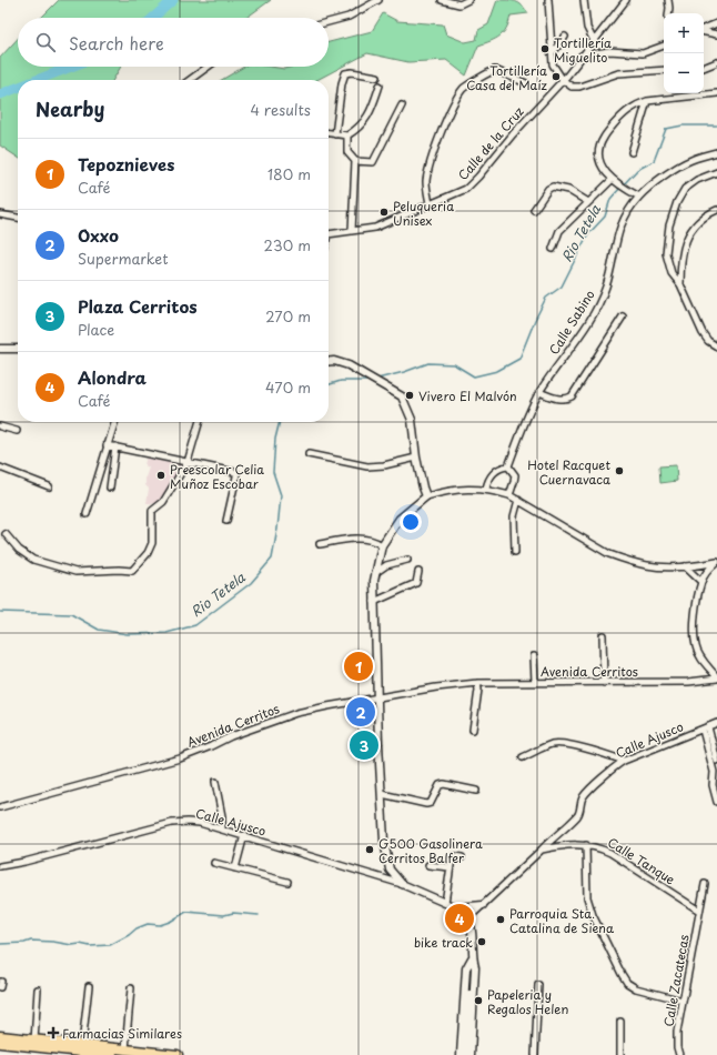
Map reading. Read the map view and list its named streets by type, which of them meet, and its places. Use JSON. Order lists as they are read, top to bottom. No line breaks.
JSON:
{"streets":{"street":["Calle de la Cruz","Calle Sabino","Avenida Cerritos","Calle Ajusco","Calle Tanque","Calle Zacatecas"]},"crossings":[["Calle Ajusco","Calle Tanque"],["Calle Tanque","Calle Zacatecas"]],"water":["Rio Tetela"],"places":{"other":["Tortillería Miguelito","Tortillería Casa del Maíz","Peluqueria Unisex","Vivero El Malvón","Hotel Racquet Cuernavaca","Preescolar Celia Muñoz Escobar","G500 Gasolinera Cerritos Balfer","Parroquia Sta. Catalina de Siena","bike track","Papeleria y Regalos Helen"],"health":["Farmacias Similares"]},"page":{"map_buttons":["+","−"],"search":"Search here","heading":["Nearby","4 results"],"list":[{"mark":"1","name":"Tepoznieves","note":"Café","value":"180 m"},{"mark":"2","name":"Oxxo","note":"Supermarket","value":"230 m"},{"mark":"3","name":"Plaza Cerritos","note":"Place","value":"270 m"},{"mark":"4","name":"Alondra","note":"Café","value":"470 m"}],"pins":["1","2","3","4"]}}
